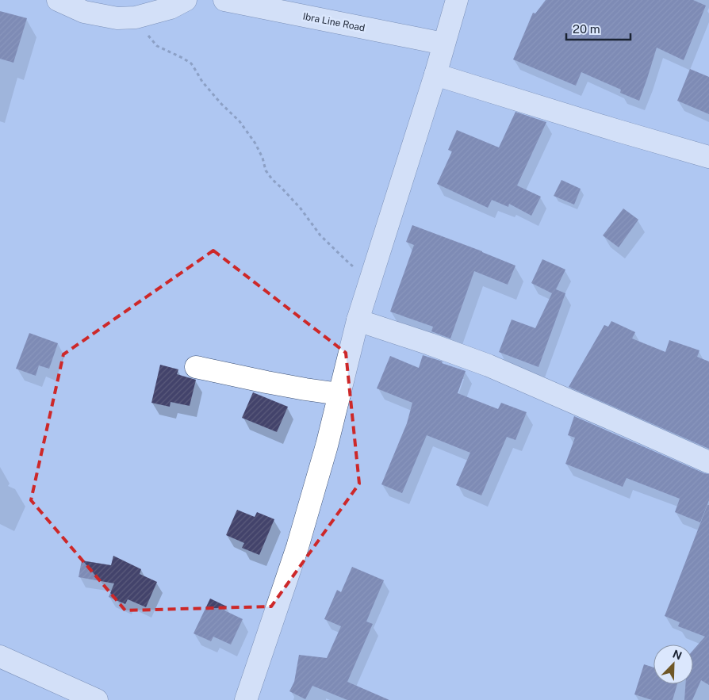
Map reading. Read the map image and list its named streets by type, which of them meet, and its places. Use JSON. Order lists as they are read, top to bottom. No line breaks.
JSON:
{"streets":{"street":["Ibra Line Road"]},"scale_bar":"20 m","north":"top right"}
